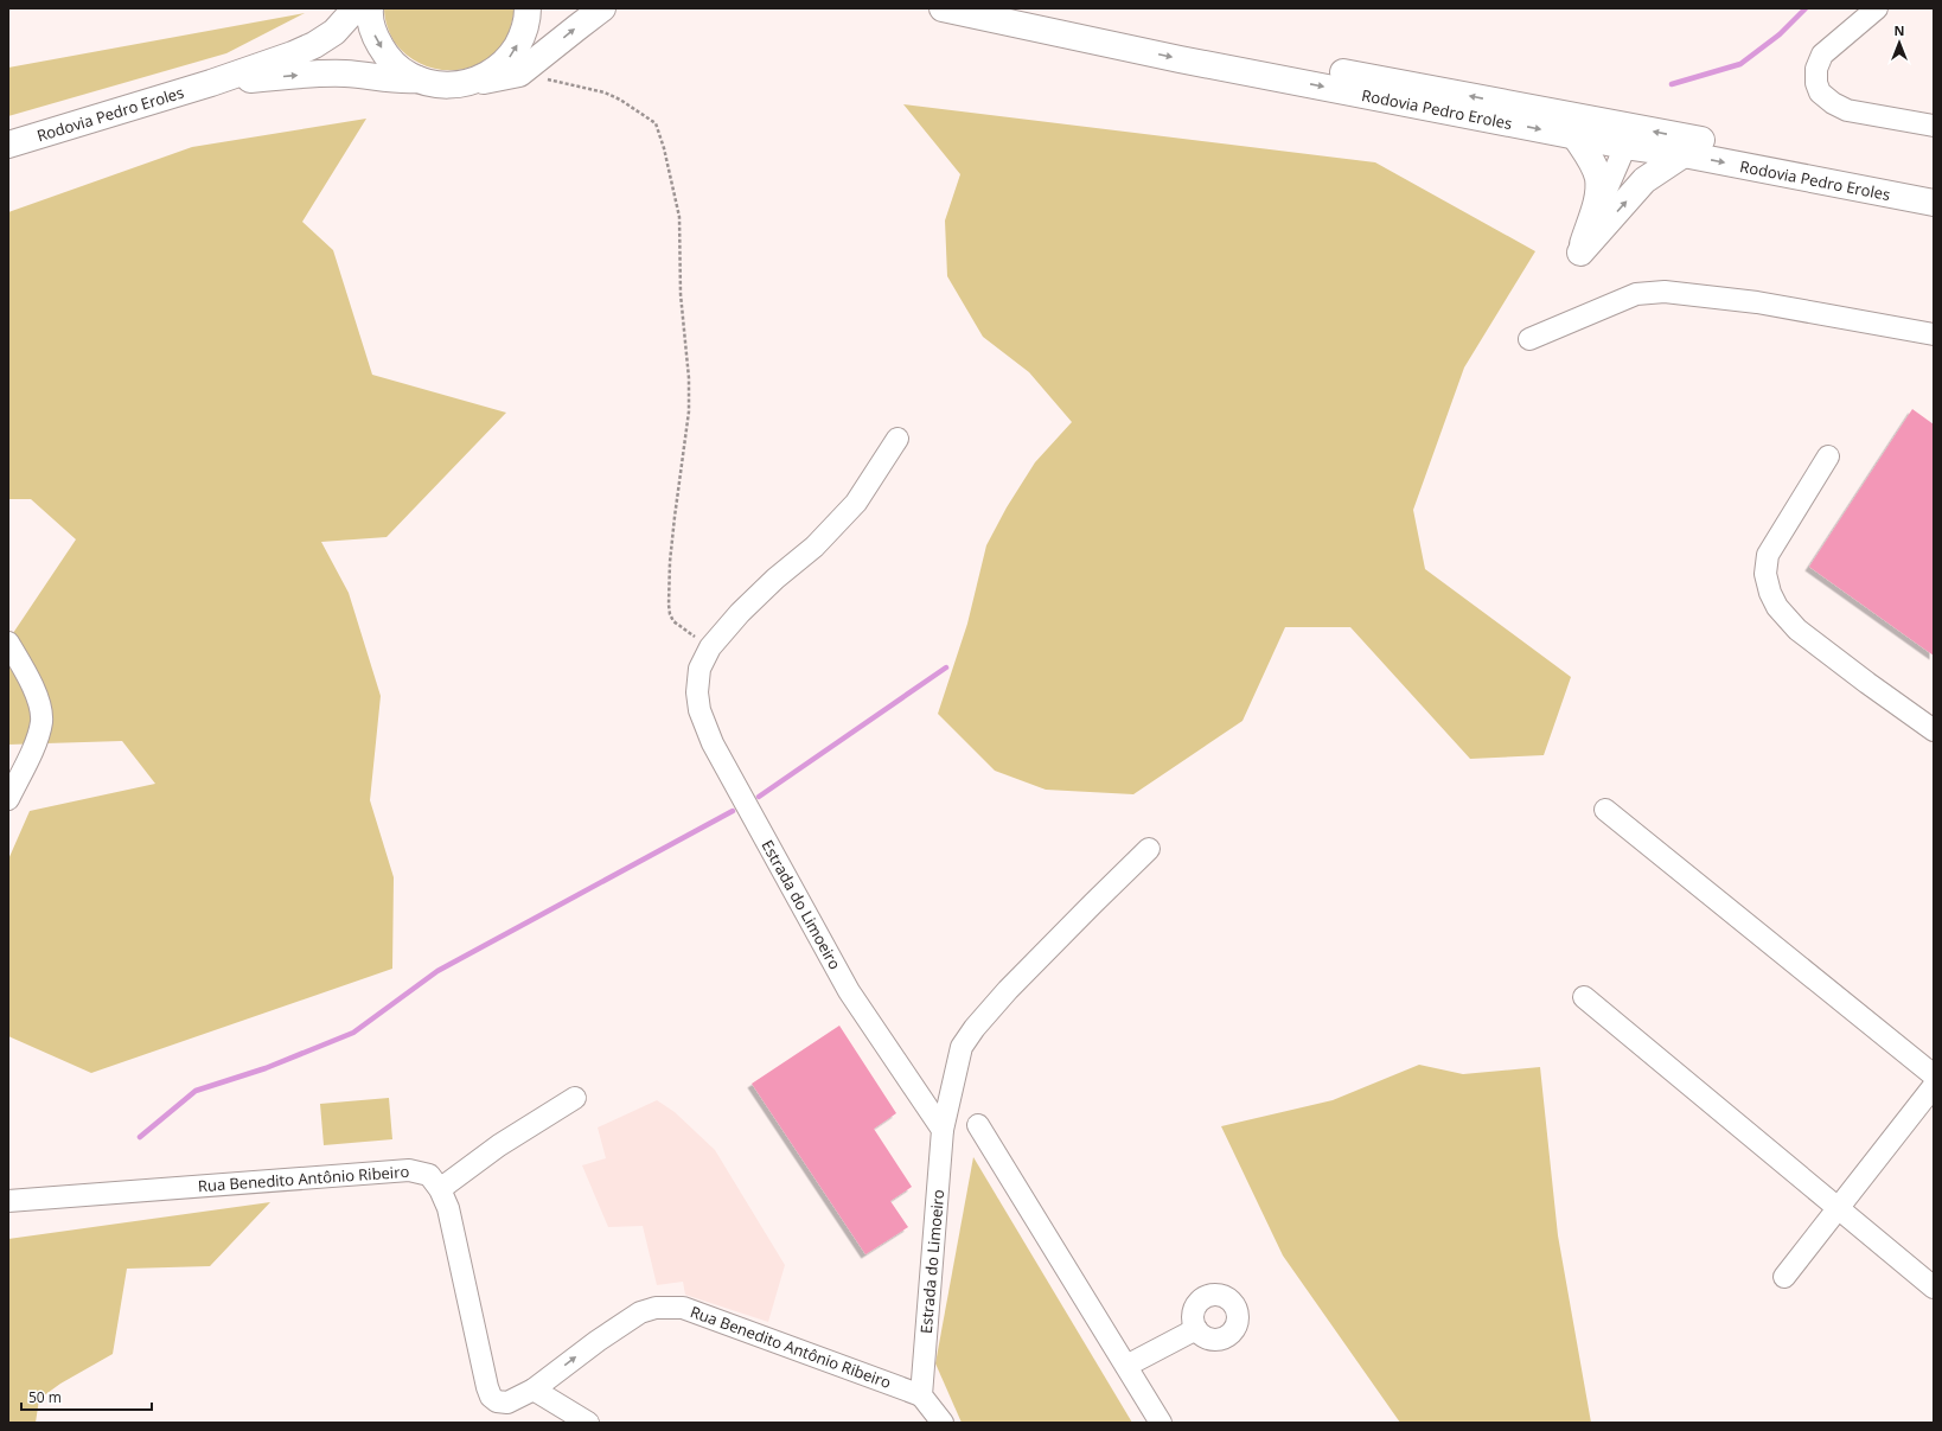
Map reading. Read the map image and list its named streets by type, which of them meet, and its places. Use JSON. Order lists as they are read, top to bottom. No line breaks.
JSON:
{"streets":{"main road":["Rodovia Pedro Eroles"],"street":["Estrada do Limoeiro","Rua Benedito Antônio Ribeiro"]},"crossings":[["Estrada do Limoeiro","Rua Benedito Antônio Ribeiro"]],"scale_bar":"50 m","north":"top"}
